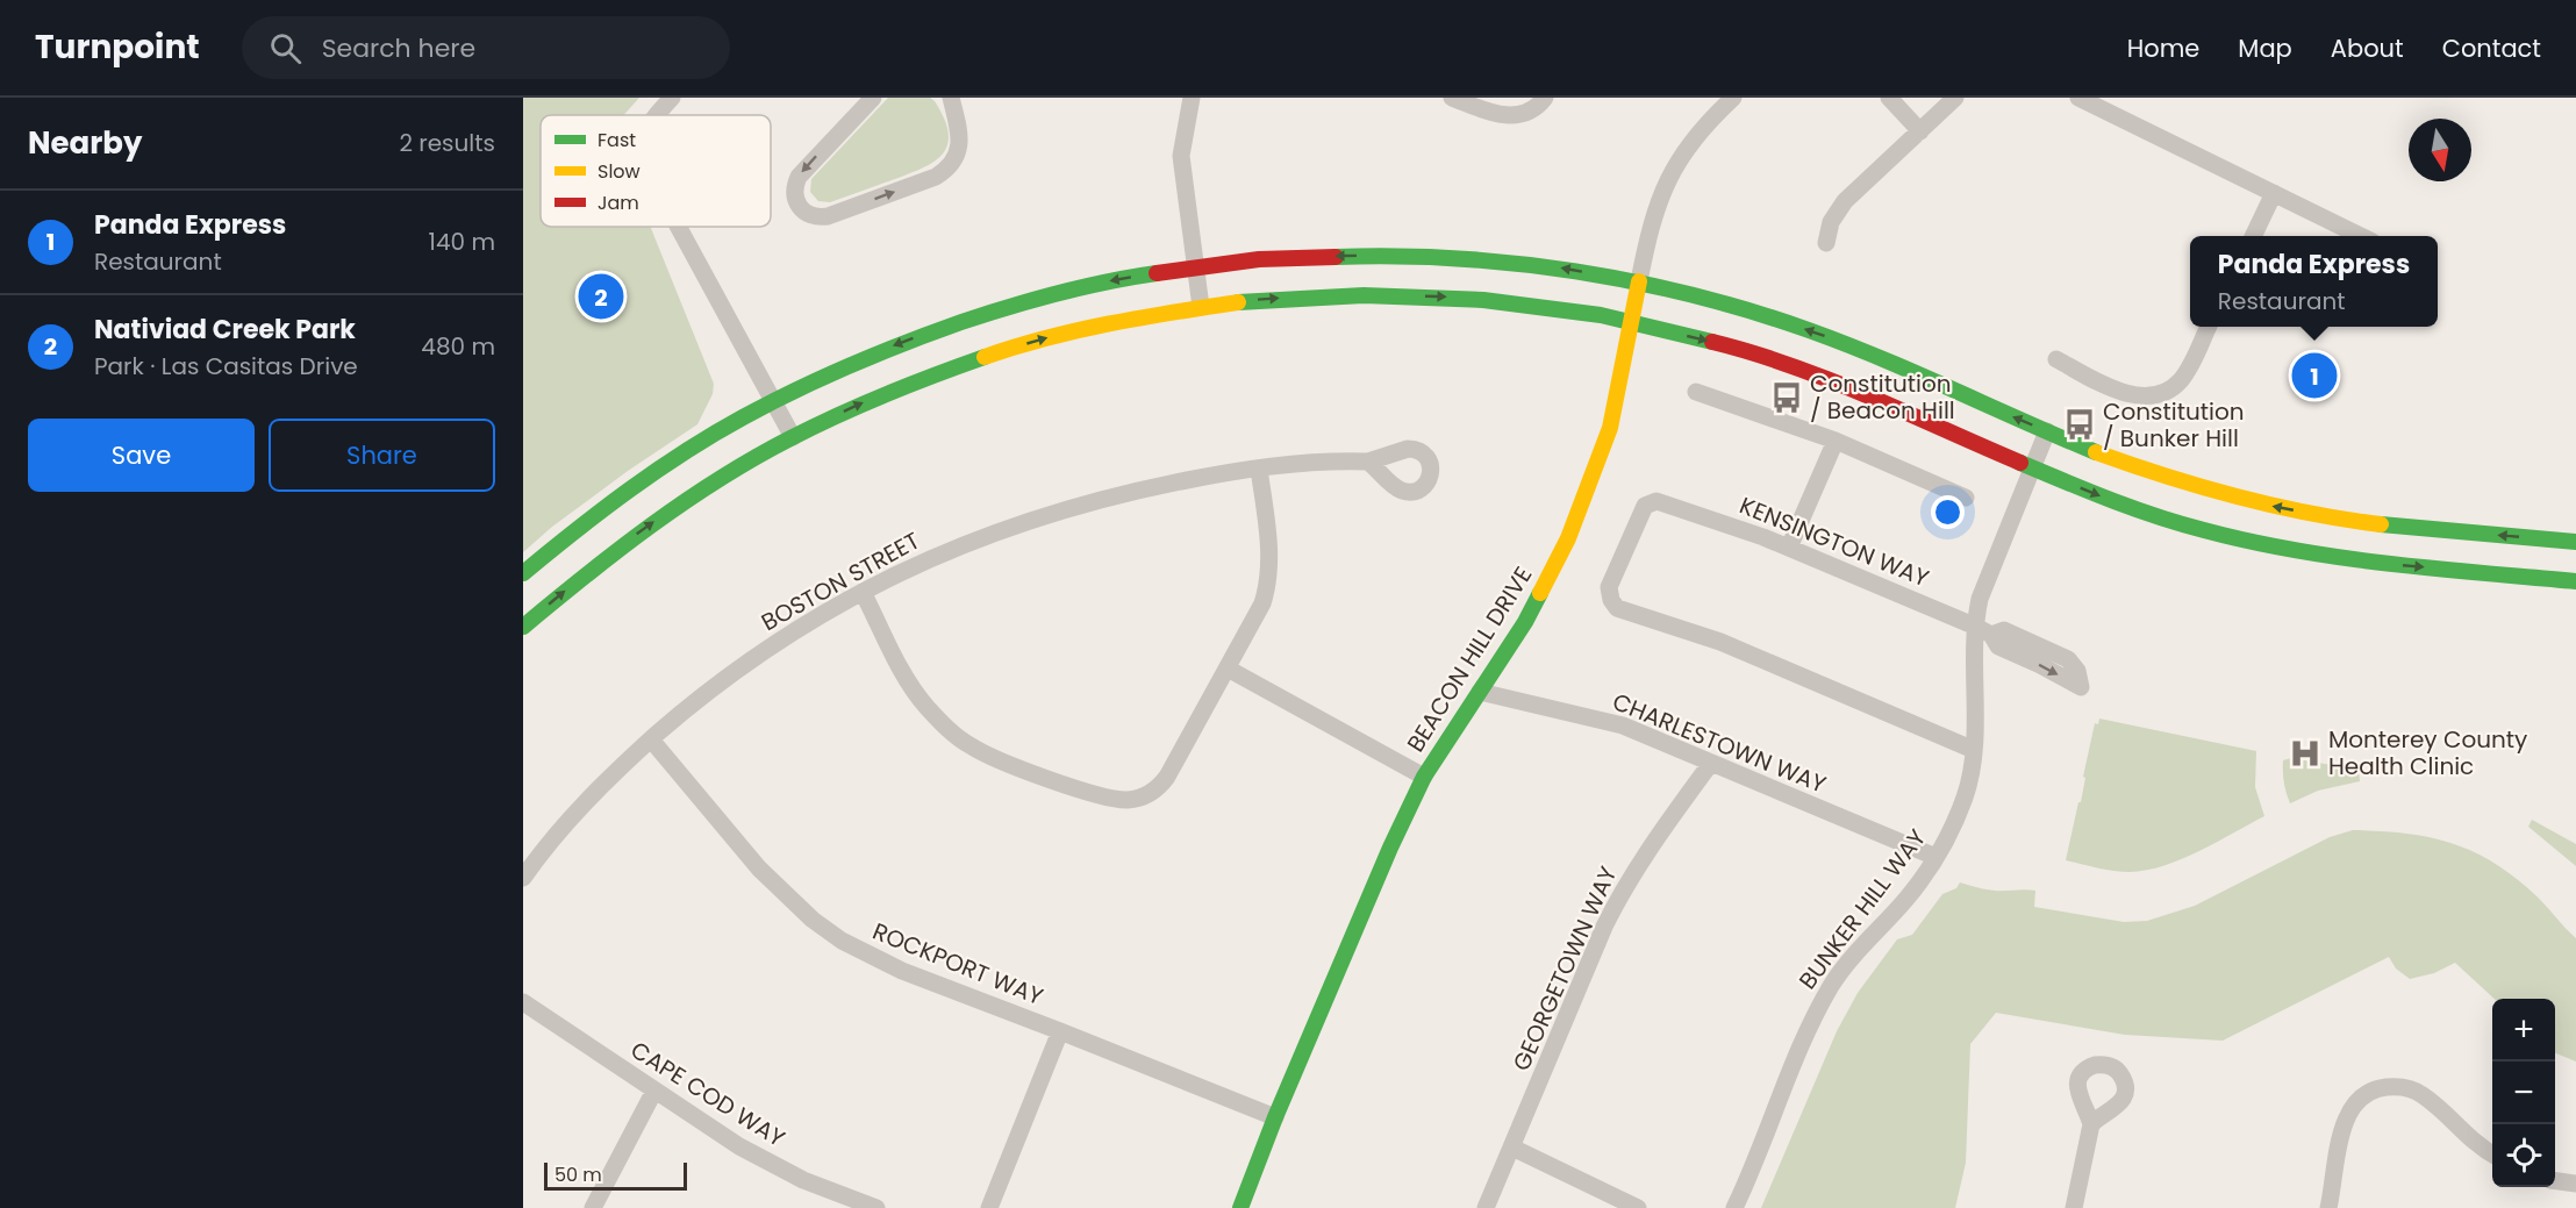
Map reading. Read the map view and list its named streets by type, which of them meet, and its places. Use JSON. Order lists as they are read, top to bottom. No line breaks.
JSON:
{"streets":{"main road":["BEACON HILL DRIVE"],"street":["KENSINGTON WAY","BOSTON STREET","CHARLESTOWN WAY","BUNKER HILL WAY","ROCKPORT WAY","GEORGETOWN WAY","CAPE COD WAY"]},"crossings":[["KENSINGTON WAY","BUNKER HILL WAY"],["BOSTON STREET","ROCKPORT WAY"],["BEACON HILL DRIVE","CHARLESTOWN WAY"],["BEACON HILL DRIVE","ROCKPORT WAY"],["CHARLESTOWN WAY","BUNKER HILL WAY"],["CHARLESTOWN WAY","GEORGETOWN WAY"]],"places":{"bus stop":["Constitution / Beacon Hill","Constitution / Bunker Hill"],"hospital":["Monterey County Health Clinic"]},"legend":["Fast","Slow","Jam"],"scale_bar":"50 m","north":"bottom","page":{"header":"Turnpoint","search":"Search here","nav":["Home","Map","About","Contact"],"heading":["Nearby","2 results"],"list":[{"mark":"1","name":"Panda Express","note":"Restaurant","value":"140 m"},{"mark":"2","name":"Nativiad Creek Park","note":"Park · Las Casitas Drive","value":"480 m"}],"popup":["Panda Express","Restaurant"],"pins":["2","1"],"buttons":["Save","Share"],"map_buttons":["+","−"],"scale":"50 m"}}
